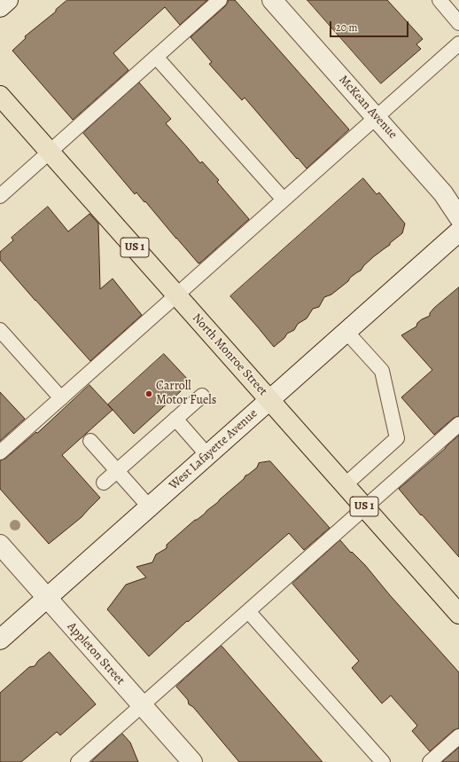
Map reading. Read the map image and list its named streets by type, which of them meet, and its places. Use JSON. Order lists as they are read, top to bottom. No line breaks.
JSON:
{"streets":{"main road":["McKean Avenue","US 1","North Monroe Street","West Lafayette Avenue","Appleton Street"]},"crossings":[["North Monroe Street","West Lafayette Avenue"],["West Lafayette Avenue","Appleton Street"]],"places":["Carroll Motor Fuels"],"scale_bar":"20 m"}
